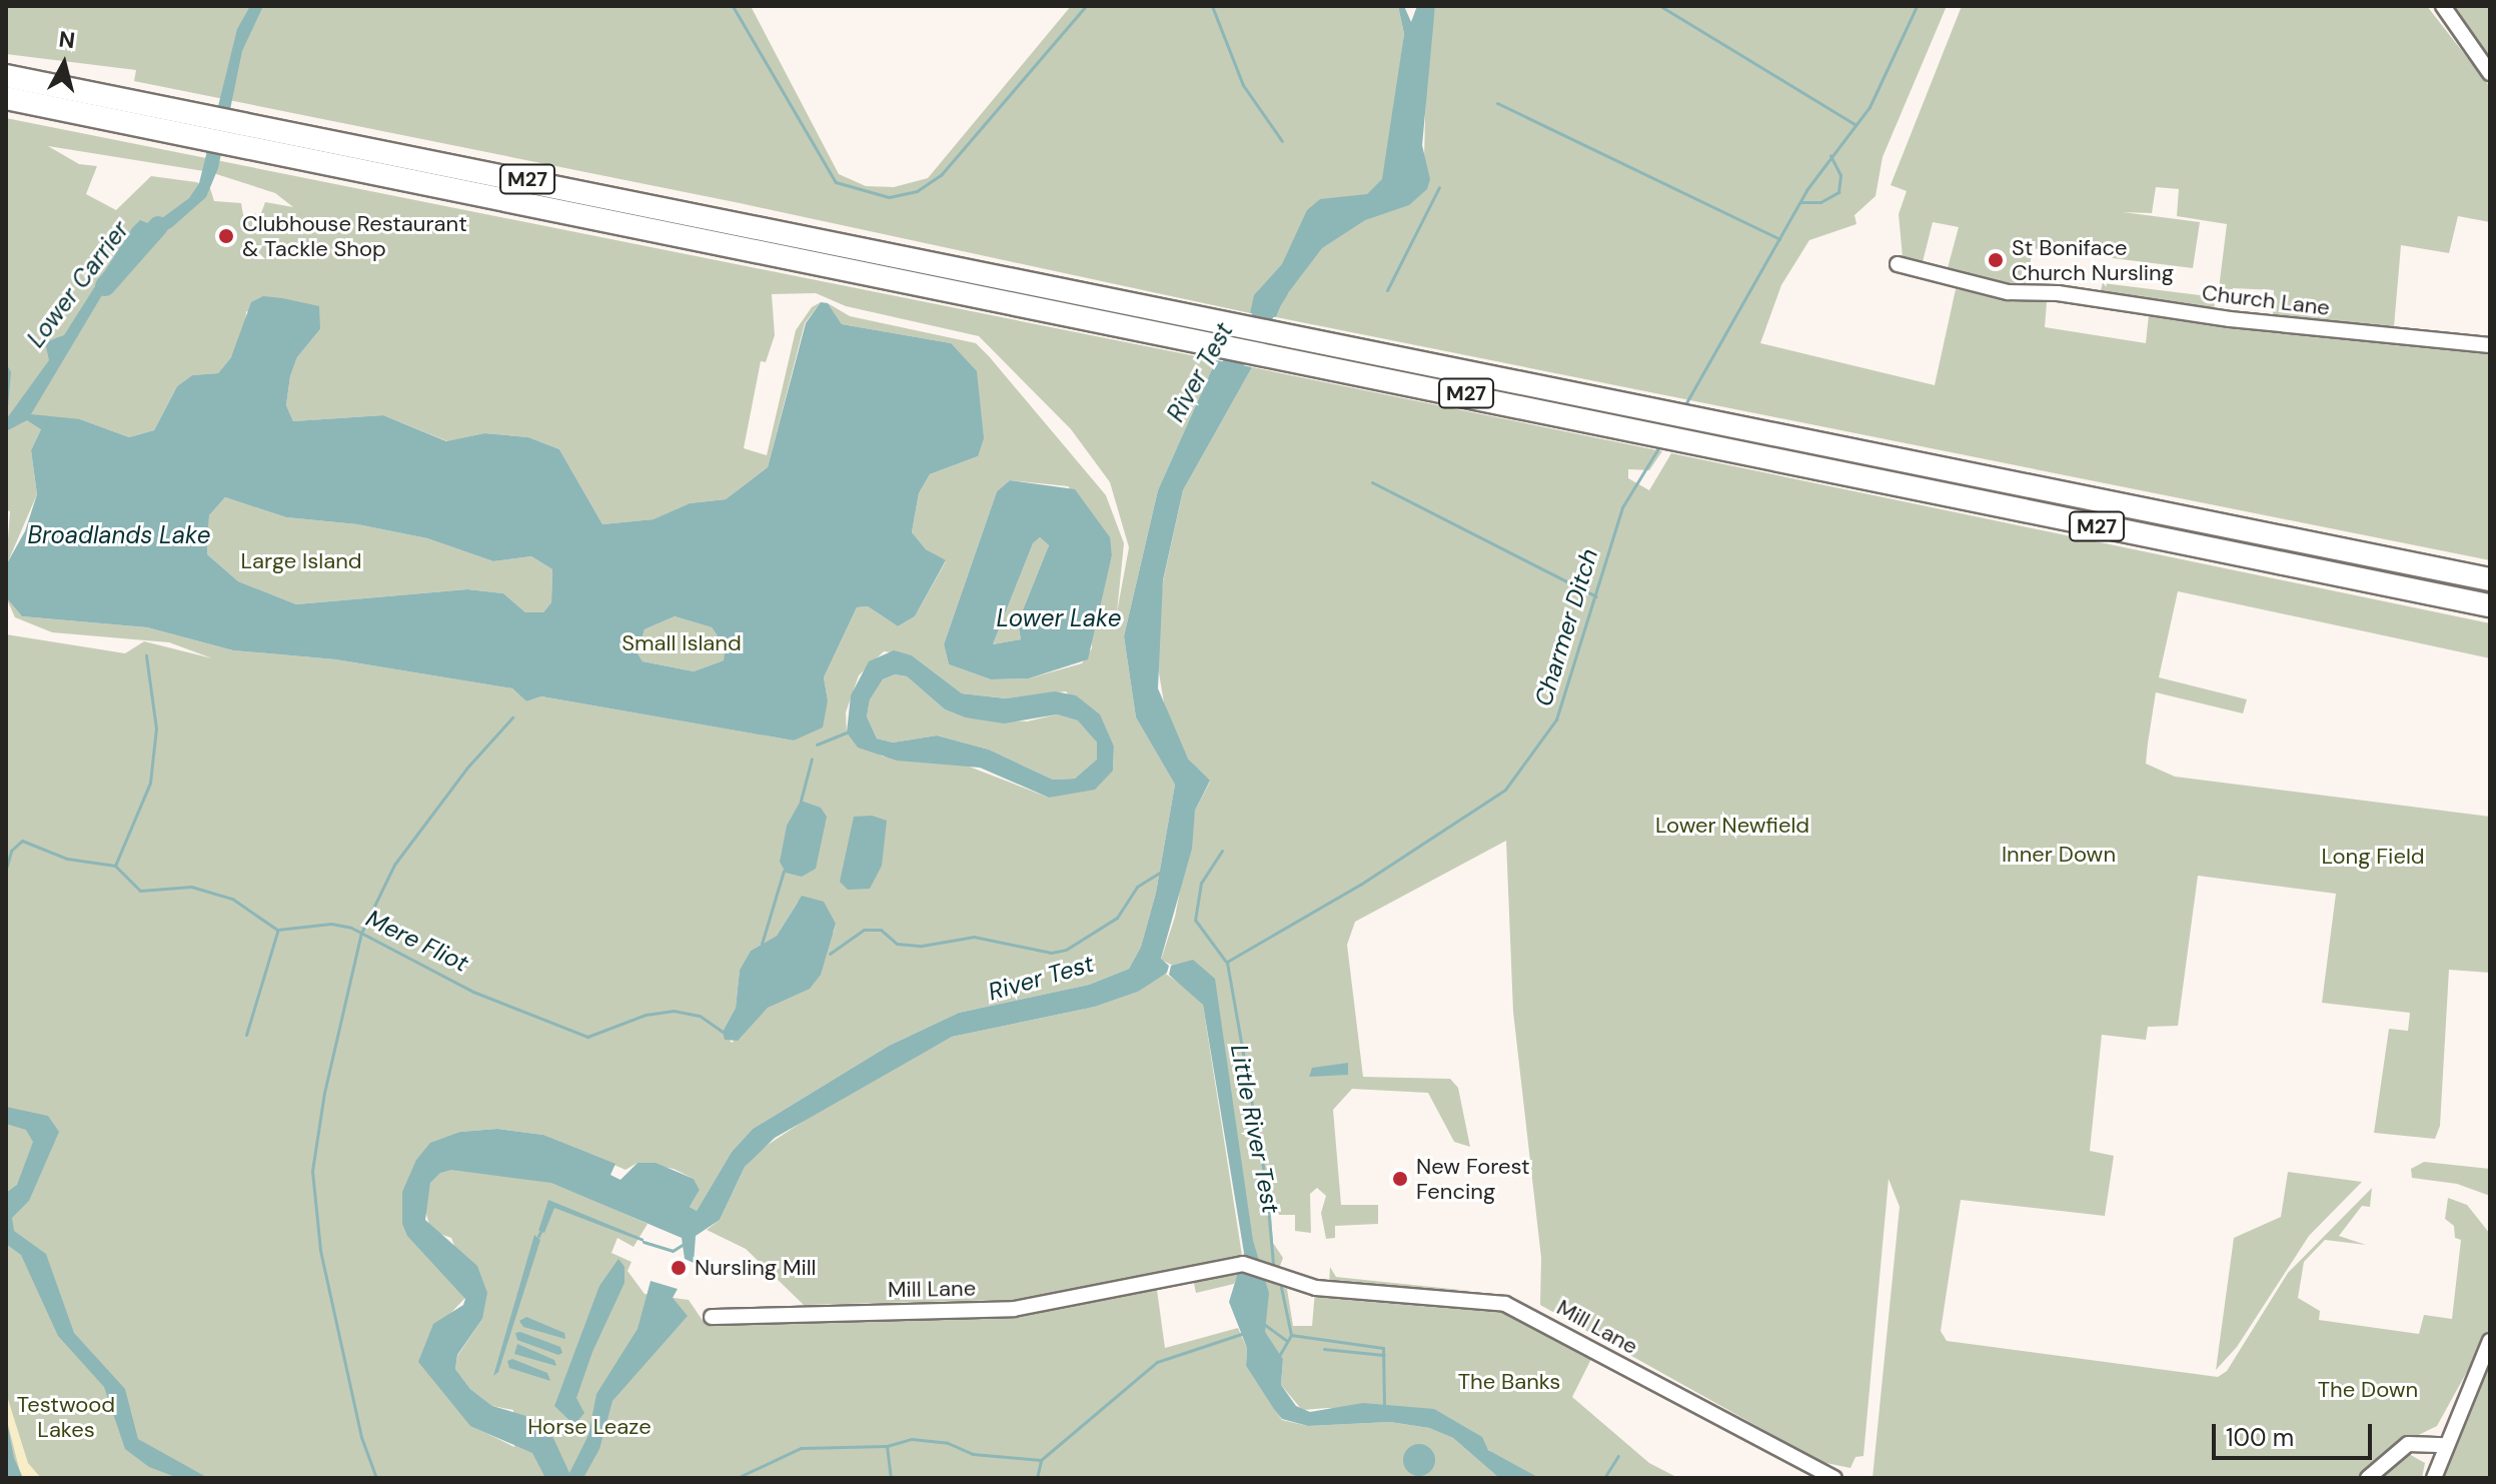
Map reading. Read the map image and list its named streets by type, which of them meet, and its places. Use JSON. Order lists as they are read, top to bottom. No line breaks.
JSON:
{"streets":{"highway":["M27"],"street":["Church Lane","Mill Lane"]},"water":["Lower Carrier","River Test","Broadlands Lake","Lower Lake","Charmer Ditch","Mere Fliot","Little River Test"],"parks":["Large Island","Small Island","Lower Newfield","Inner Down","Long Field","The Banks","The Down","Testwood Lakes","Horse Leaze"],"places":["Clubhouse Restaurant & Tackle Shop","St Boniface Church Nursling","New Forest Fencing","Nursling Mill"],"scale_bar":"100 m","north":"top"}
